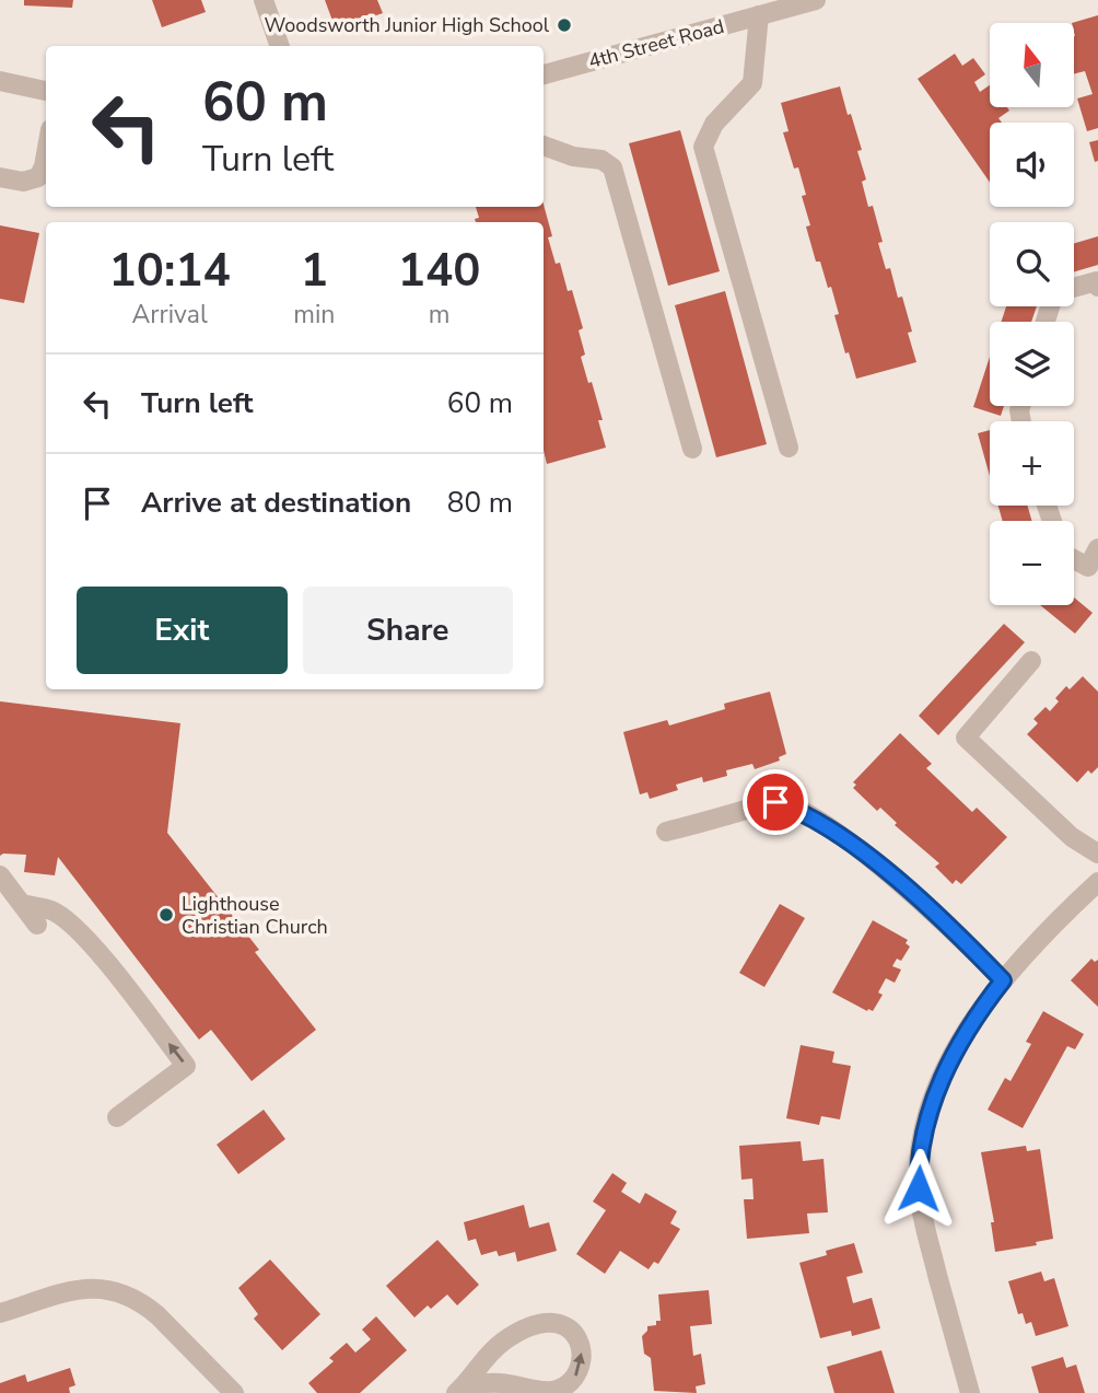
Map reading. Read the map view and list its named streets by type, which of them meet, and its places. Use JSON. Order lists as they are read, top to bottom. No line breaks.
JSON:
{"streets":{"street":["4th Street Road"]},"places":["Woodsworth Junior High School","Lighthouse Christian Church"],"north":"top","page":{"map_buttons":["+","−"],"turn":["60 m","Turn left"],"eta":["10:14","Arrival","1","min","140","m"],"list":[{"name":"Turn left","value":"60 m"},{"name":"Arrive at destination","value":"80 m"}],"buttons":["Exit","Share"]}}
